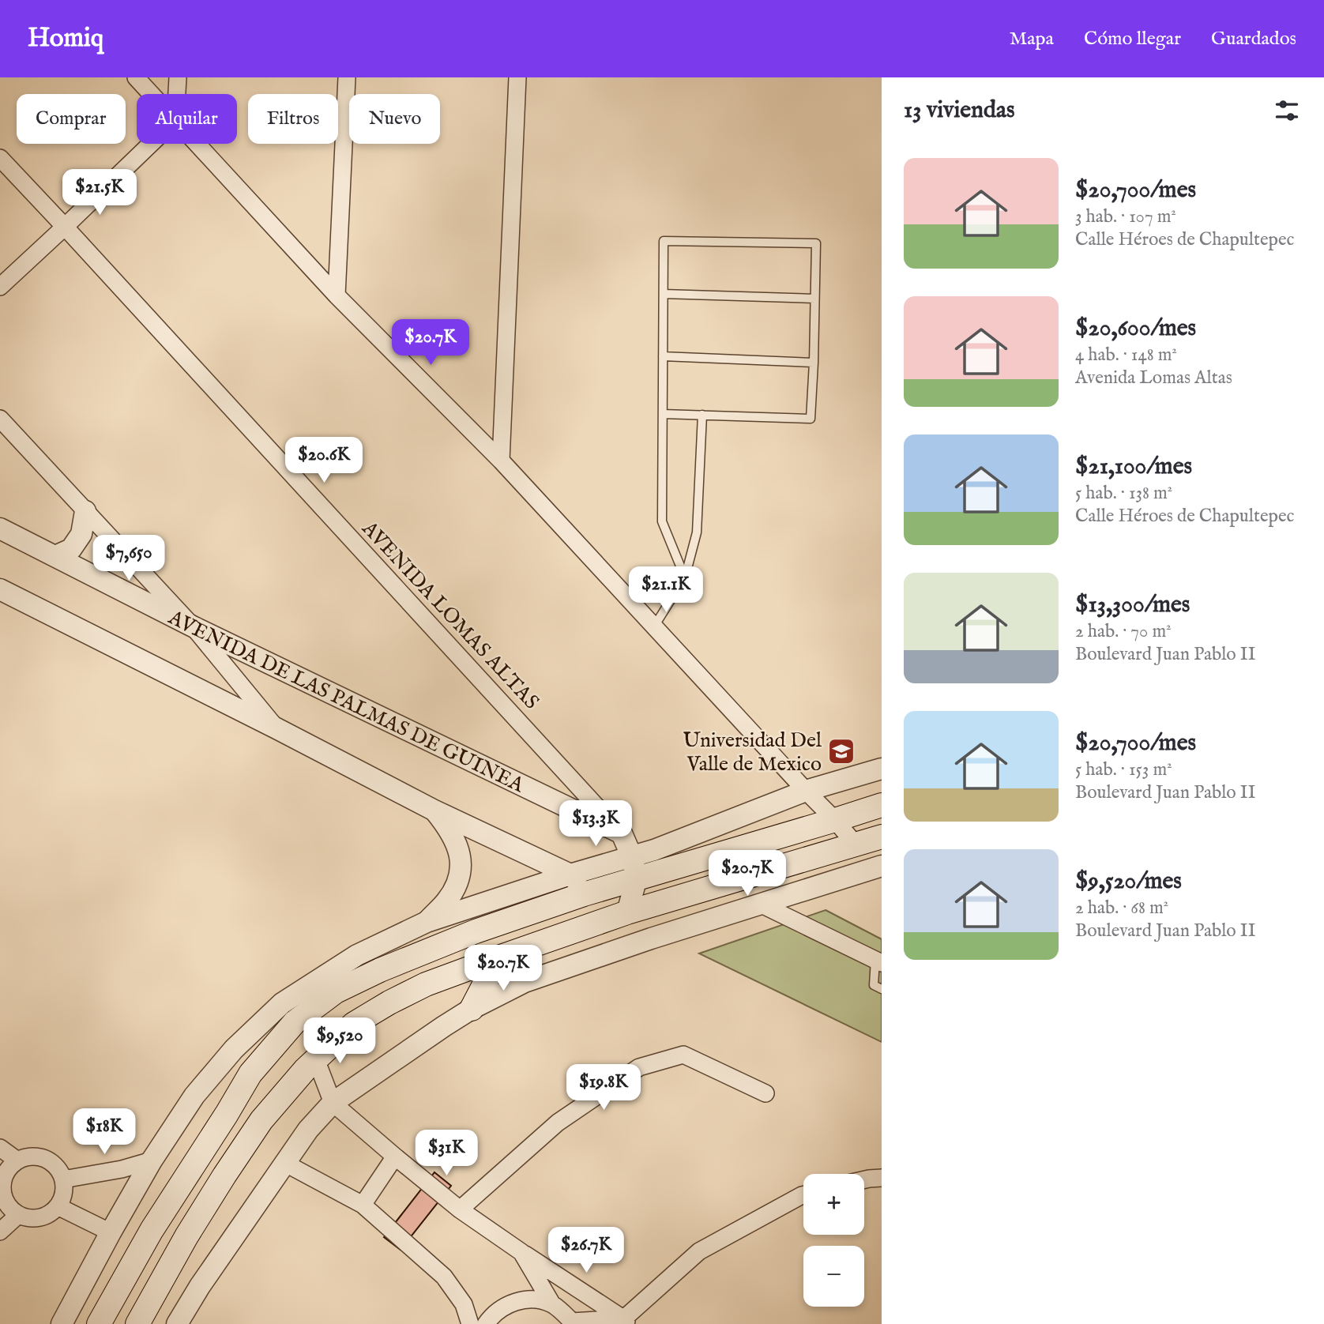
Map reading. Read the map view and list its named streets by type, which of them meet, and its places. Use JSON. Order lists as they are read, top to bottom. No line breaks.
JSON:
{"streets":{"street":["AVENIDA LOMAS ALTAS","AVENIDA DE LAS PALMAS DE GUINEA"]},"crossings":[["AVENIDA LOMAS ALTAS","AVENIDA DE LAS PALMAS DE GUINEA"]],"places":{"school or university":["Universidad Del Valle de Mexico"]},"page":{"header":"Homiq","nav":["Mapa","Cómo llegar","Guardados"],"heading":"13 viviendas","chip":["Comprar","Alquilar","Filtros","Nuevo"],"list":[{"name":"$20,700/mes","note":"3 hab. · 107 m² · Calle Héroes de Chapultepec"},{"name":"$20,600/mes","note":"4 hab. · 148 m² · Avenida Lomas Altas"},{"name":"$21,100/mes","note":"5 hab. · 138 m² · Calle Héroes de Chapultepec"},{"name":"$13,300/mes","note":"2 hab. · 70 m² · Boulevard Juan Pablo II"},{"name":"$20,700/mes","note":"5 hab. · 153 m² · Boulevard Juan Pablo II"},{"name":"$9,520/mes","note":"2 hab. · 68 m² · Boulevard Juan Pablo II"}],"price":["$21.5K","$20.7K","$20.6K","$7,650","$21.1K","$13.3K","$20.7K","$20.7K","$9,520","$19.8K","$18K","$31K","$26.7K"],"map_buttons":["+","−"]}}
